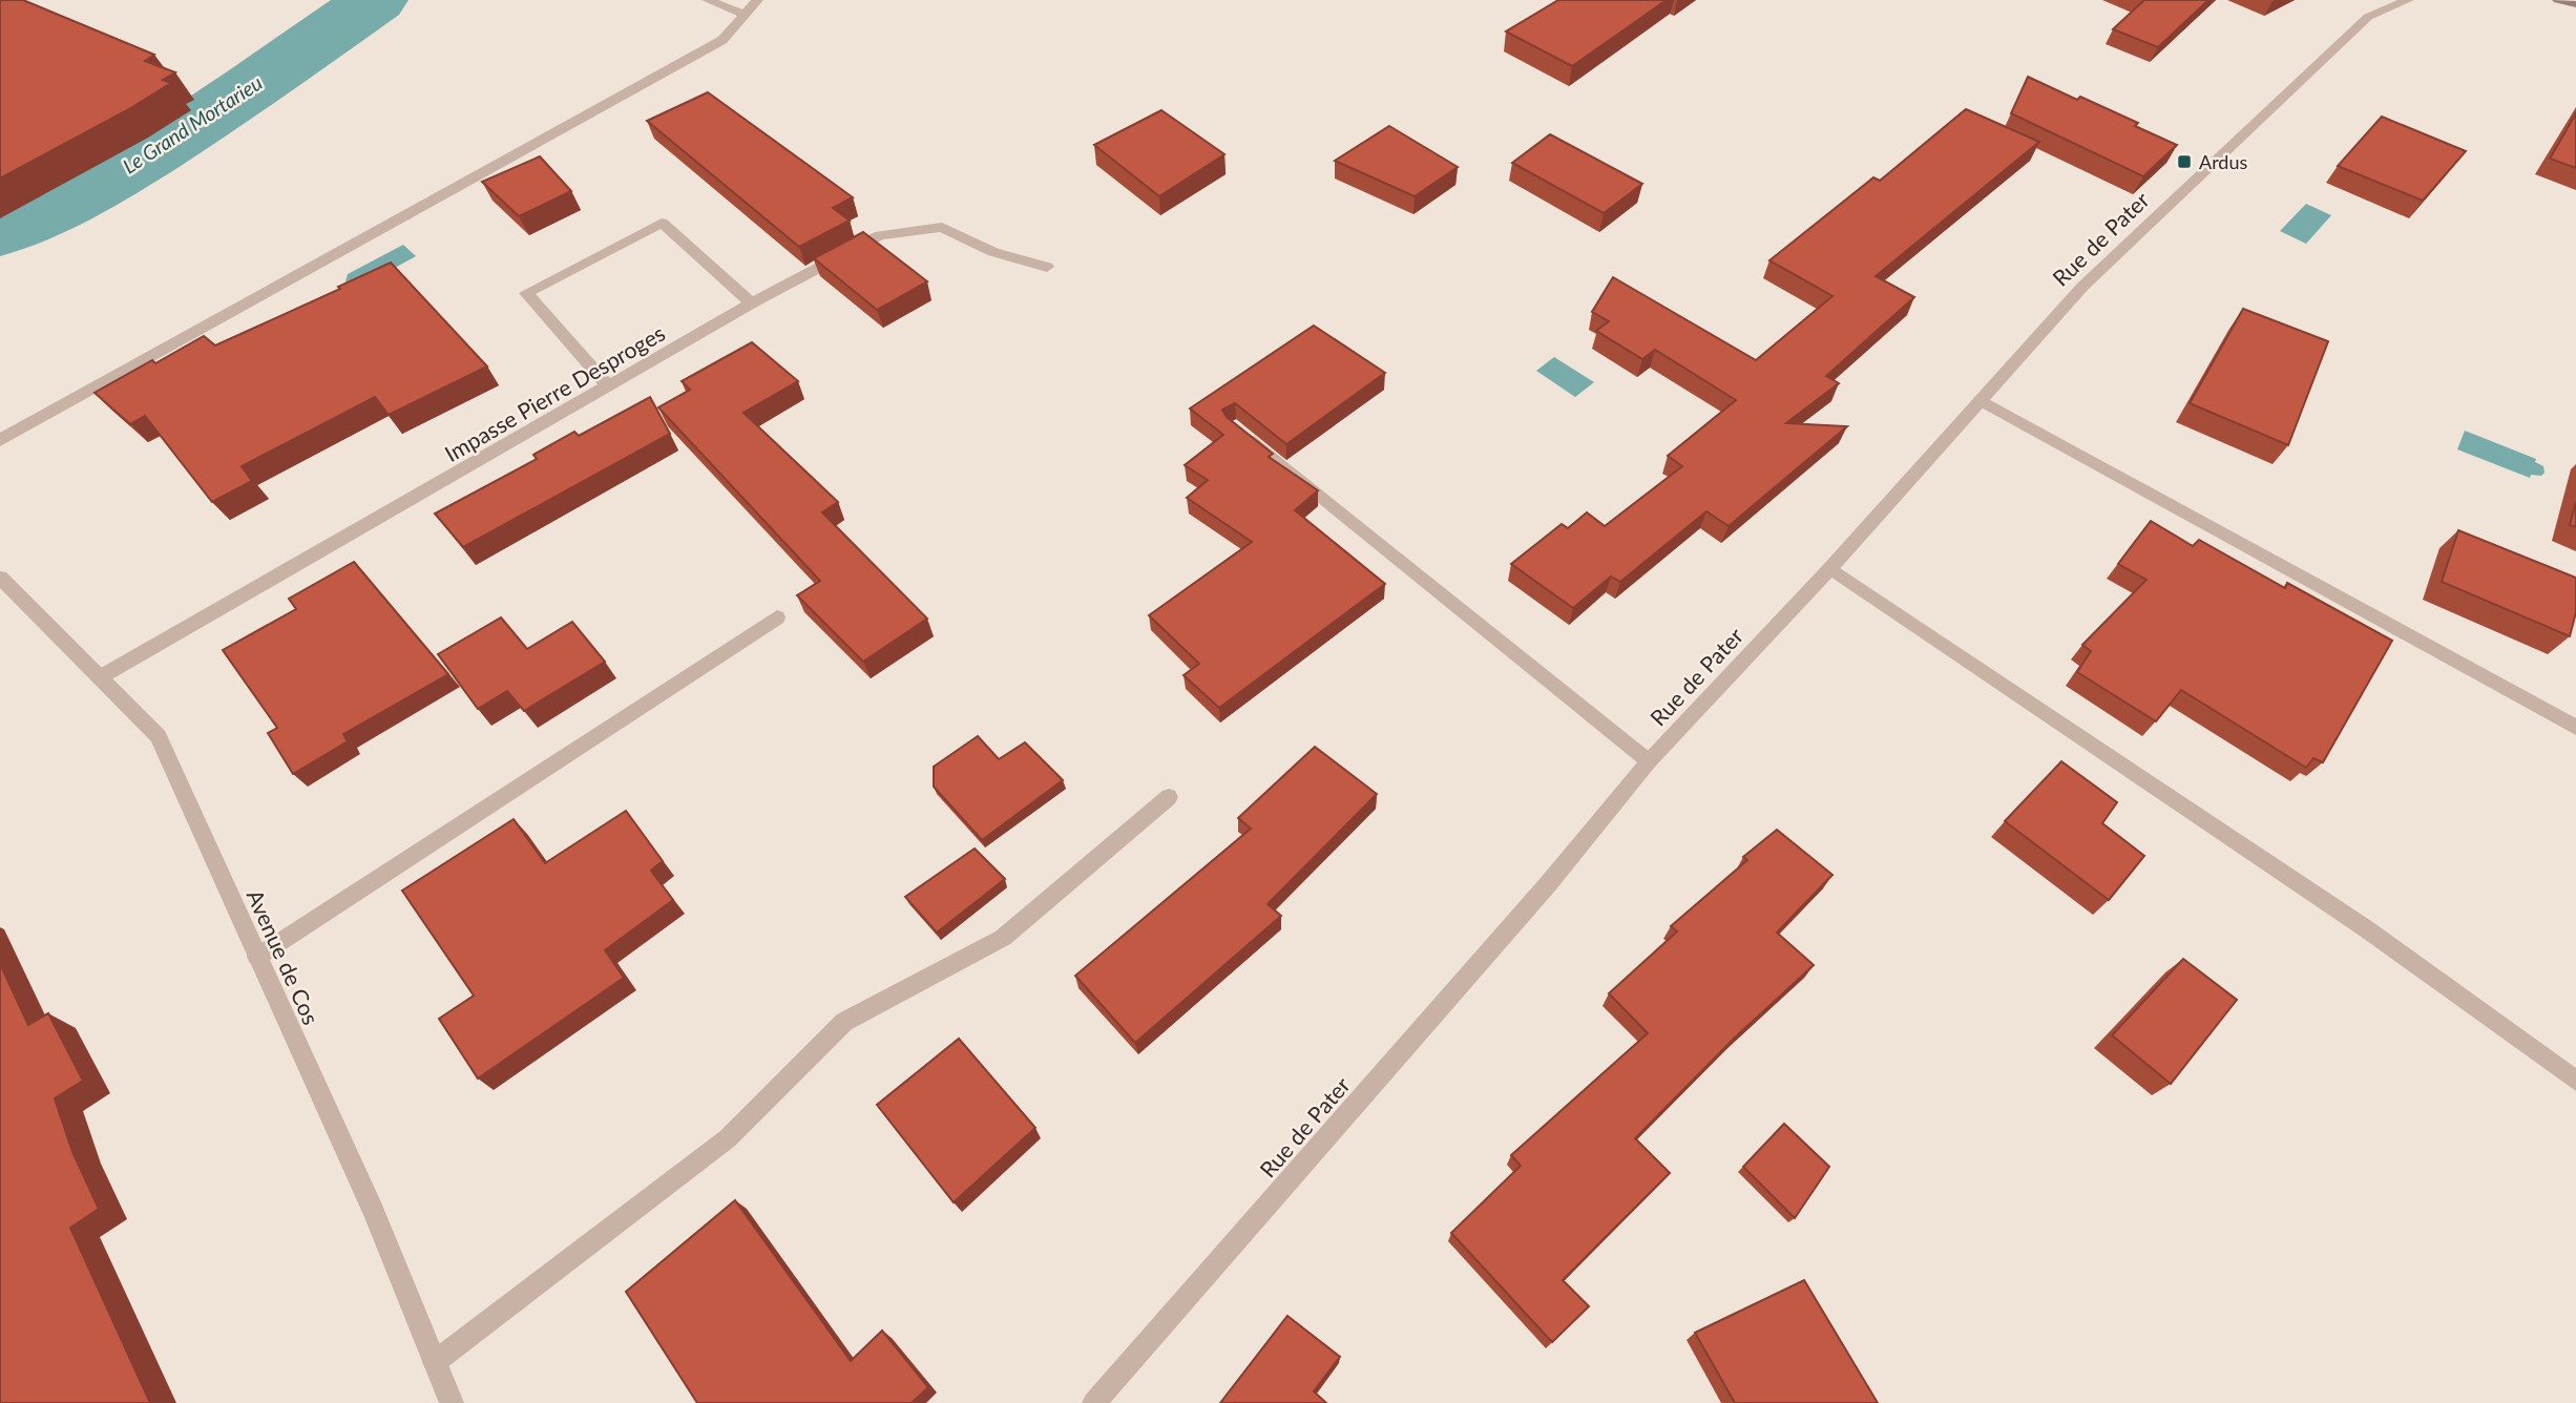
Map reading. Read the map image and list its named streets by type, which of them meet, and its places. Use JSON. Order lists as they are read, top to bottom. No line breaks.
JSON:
{"streets":{"street":["Rue de Pater","Impasse Pierre Desproges","Avenue de Cos"]},"crossings":[["Impasse Pierre Desproges","Avenue de Cos"]],"water":["Le Grand Mortarieu"],"places":{"transit":["Ardus"]}}
